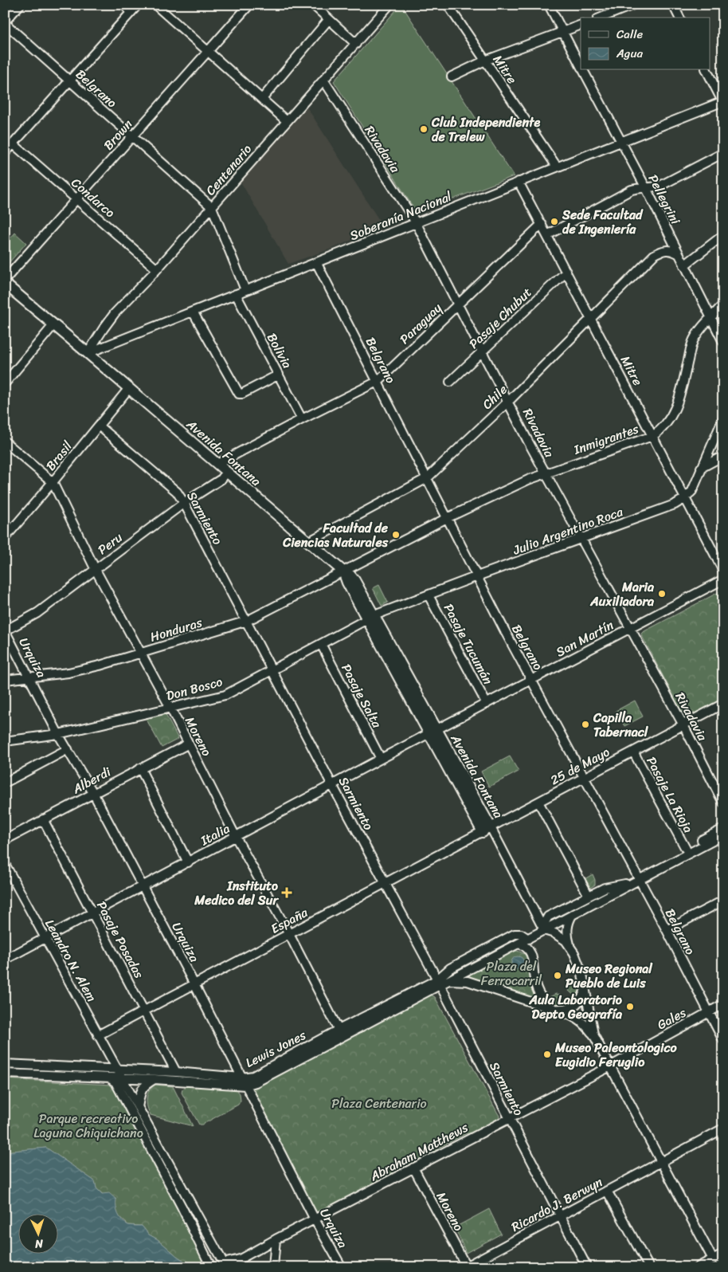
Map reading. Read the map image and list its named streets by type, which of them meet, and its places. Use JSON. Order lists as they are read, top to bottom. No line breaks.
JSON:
{"streets":{"main road":["Avenida Fontana"],"street":["Mitre","Belgrano","Brown","Rivadavia","Centenario","Condarco","Pellegrini","Soberanía Nacional","Pasaje Chubut","Paraguay","Bolivia","Chile","Inmigrantes","Brasil","Sarmiento","Julio Argentino Roca","Peru","Honduras","San Martín","Pasaje Tucumán","Urquiza","Don Bosco","Pasaje Salta","Moreno","25 de Mayo","Alberdi","Pasaje La Rioja","Italia","España","Pasaje Posadas","Leandro N. Alem","Gales","Lewis Jones","Abraham Matthews","Ricardo J. Berwyn"]},"crossings":[["Mitre","Soberanía Nacional"],["Mitre","Pasaje Chubut"],["Mitre","Paraguay"],["Mitre","Chile"],["Mitre","Inmigrantes"],["Mitre","Julio Argentino Roca"],["Belgrano","Brown"],["Belgrano","Centenario"],["Belgrano","Soberanía Nacional"],["Belgrano","Paraguay"],["Belgrano","Chile"],["Belgrano","Inmigrantes"],["Belgrano","Julio Argentino Roca"],["Belgrano","San Martín"],["Belgrano","25 de Mayo"],["Belgrano","Gales"],["Belgrano","Lewis Jones"],["Brown","Condarco"],["Rivadavia","Centenario"],["Rivadavia","Soberanía Nacional"],["Rivadavia","Pasaje Chubut"],["Rivadavia","Paraguay"],["Rivadavia","Chile"],["Rivadavia","Inmigrantes"],["Rivadavia","Julio Argentino Roca"],["Rivadavia","San Martín"],["Rivadavia","25 de Mayo"],["Centenario","Condarco"],["Centenario","Soberanía Nacional"],["Centenario","Avenida Fontana"],["Pellegrini","Soberanía Nacional"],["Pellegrini","Chile"],["Pellegrini","Inmigrantes"],["Soberanía Nacional","Bolivia"],["Soberanía Nacional","Avenida Fontana"],["Paraguay","Bolivia"],["Paraguay","Avenida Fontana"],["Chile","Avenida Fontana"],["Inmigrantes","Avenida Fontana"],["Inmigrantes","Honduras"],["Avenida Fontana","Brasil"],["Avenida Fontana","Julio Argentino Roca"],["Avenida Fontana","Peru"],["Avenida Fontana","Honduras"],["Avenida Fontana","San Martín"],["Avenida Fontana","Don Bosco"],["Avenida Fontana","25 de Mayo"],["Avenida Fontana","Italia"],["Avenida Fontana","España"],["Avenida Fontana","Lewis Jones"],["Brasil","Sarmiento"],["Brasil","Moreno"],["Sarmiento","Peru"],["Sarmiento","Honduras"],["Sarmiento","Don Bosco"],["Sarmiento","Italia"],["Sarmiento","España"],["Sarmiento","Lewis Jones"],["Sarmiento","Abraham Matthews"],["Sarmiento","Ricardo J. Berwyn"],["Julio Argentino Roca","Pasaje Tucumán"],["Julio Argentino Roca","Don Bosco"],["Peru","Urquiza"],["Peru","Moreno"],["Honduras","Urquiza"],["Honduras","Moreno"],["San Martín","Pasaje Tucumán"],["San Martín","Italia"],["Urquiza","Don Bosco"],["Urquiza","Alberdi"],["Urquiza","Italia"],["Urquiza","España"],["Urquiza","Lewis Jones"],["Urquiza","Abraham Matthews"],["Don Bosco","Pasaje Salta"],["Don Bosco","Moreno"],["Pasaje Salta","Italia"],["Moreno","Alberdi"],["Moreno","Italia"],["Moreno","España"],["Moreno","Lewis Jones"],["Moreno","Abraham Matthews"],["Moreno","Ricardo J. Berwyn"],["25 de Mayo","Pasaje La Rioja"],["25 de Mayo","España"],["Alberdi","Pasaje Posadas"],["Italia","Pasaje Posadas"],["Italia","Leandro N. Alem"],["España","Pasaje Posadas"],["España","Leandro N. Alem"],["Pasaje Posadas","Lewis Jones"],["Leandro N. Alem","Lewis Jones"],["Leandro N. Alem","Abraham Matthews"],["Gales","Abraham Matthews"]],"parks":["Plaza del Ferrocarril","Plaza Centenario","Parque recreativo Laguna Chiquichano"],"places":{"other":["Club Independiente de Trelew","Sede Facultad de Ingeniería","Facultad de Ciencias Naturales","Maria Auxiliadora","Capilla Tabernacl","Museo Regional Pueblo de Luis","Aula Laboratorio Depto Geografía","Museo Paleontologico Eugidio Feruglio"],"health":["Instituto Medico del Sur"]},"legend":["Calle","Agua"],"north":"bottom"}
